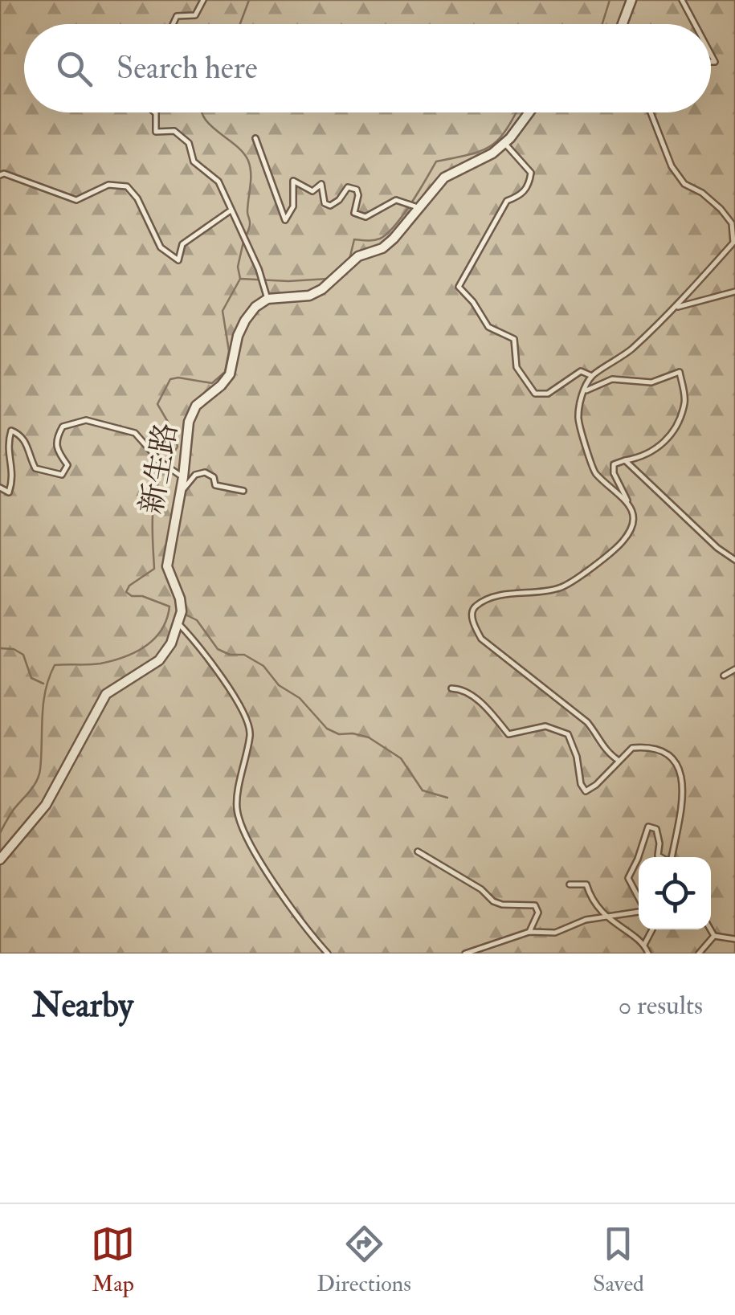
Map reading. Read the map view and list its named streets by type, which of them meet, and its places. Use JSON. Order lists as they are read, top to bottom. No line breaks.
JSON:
{"streets":{"street":["新生路"]},"page":{"search":"Search here","heading":["Nearby","0 results"],"nav":["Map","Directions","Saved"]}}
